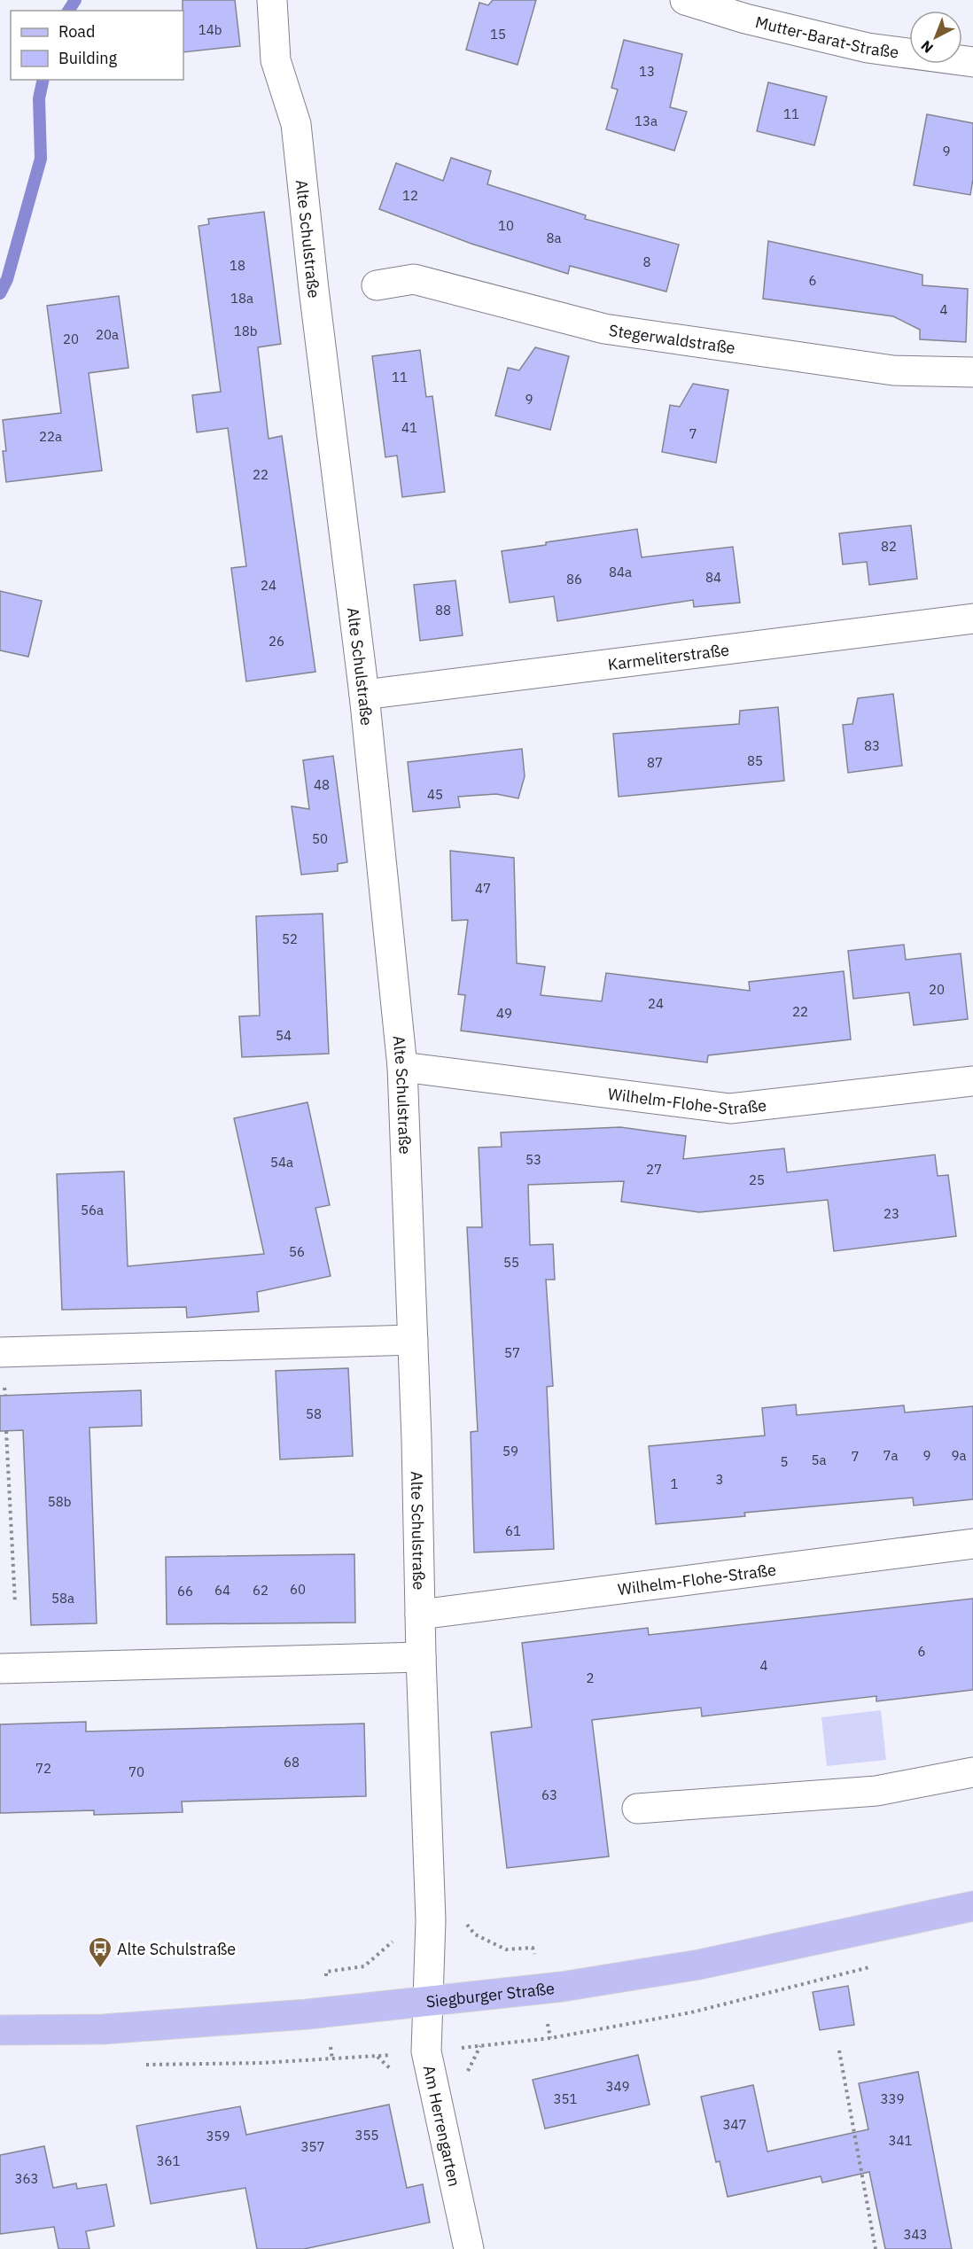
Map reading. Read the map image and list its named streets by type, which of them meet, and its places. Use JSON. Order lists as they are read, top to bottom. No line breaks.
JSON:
{"streets":{"main road":["Siegburger Straße"],"street":["Mutter-Barat-Straße","Alte Schulstraße","Stegerwaldstraße","Karmeliterstraße","Wilhelm-Flohe-Straße","Am Herrengarten"]},"crossings":[["Alte Schulstraße","Karmeliterstraße"],["Alte Schulstraße","Wilhelm-Flohe-Straße"],["Alte Schulstraße","Siegburger Straße"],["Alte Schulstraße","Am Herrengarten"],["Siegburger Straße","Am Herrengarten"]],"places":{"bus stop":["Alte Schulstraße"]},"house_numbers":["14b","15","13","11","13a","9","12","10","8a","8","18","6","18a","4","18b","20a","20","11","9","41","7","22a","22","82","84a","84","86","24","88","26","83","85","87","48","45","50","47","52","20","24","22","49","54","53","54a","27","25","56a","23","56","55","57","58","59","7a","9","9a","7","5a","5","3","1","58b","61","60","64","62","66","58a","6","4","2","68","72","70","63","349","351","339","347","355","359","341","357","361","363","343"],"legend":["Road","Building"],"north":"bottom left"}
